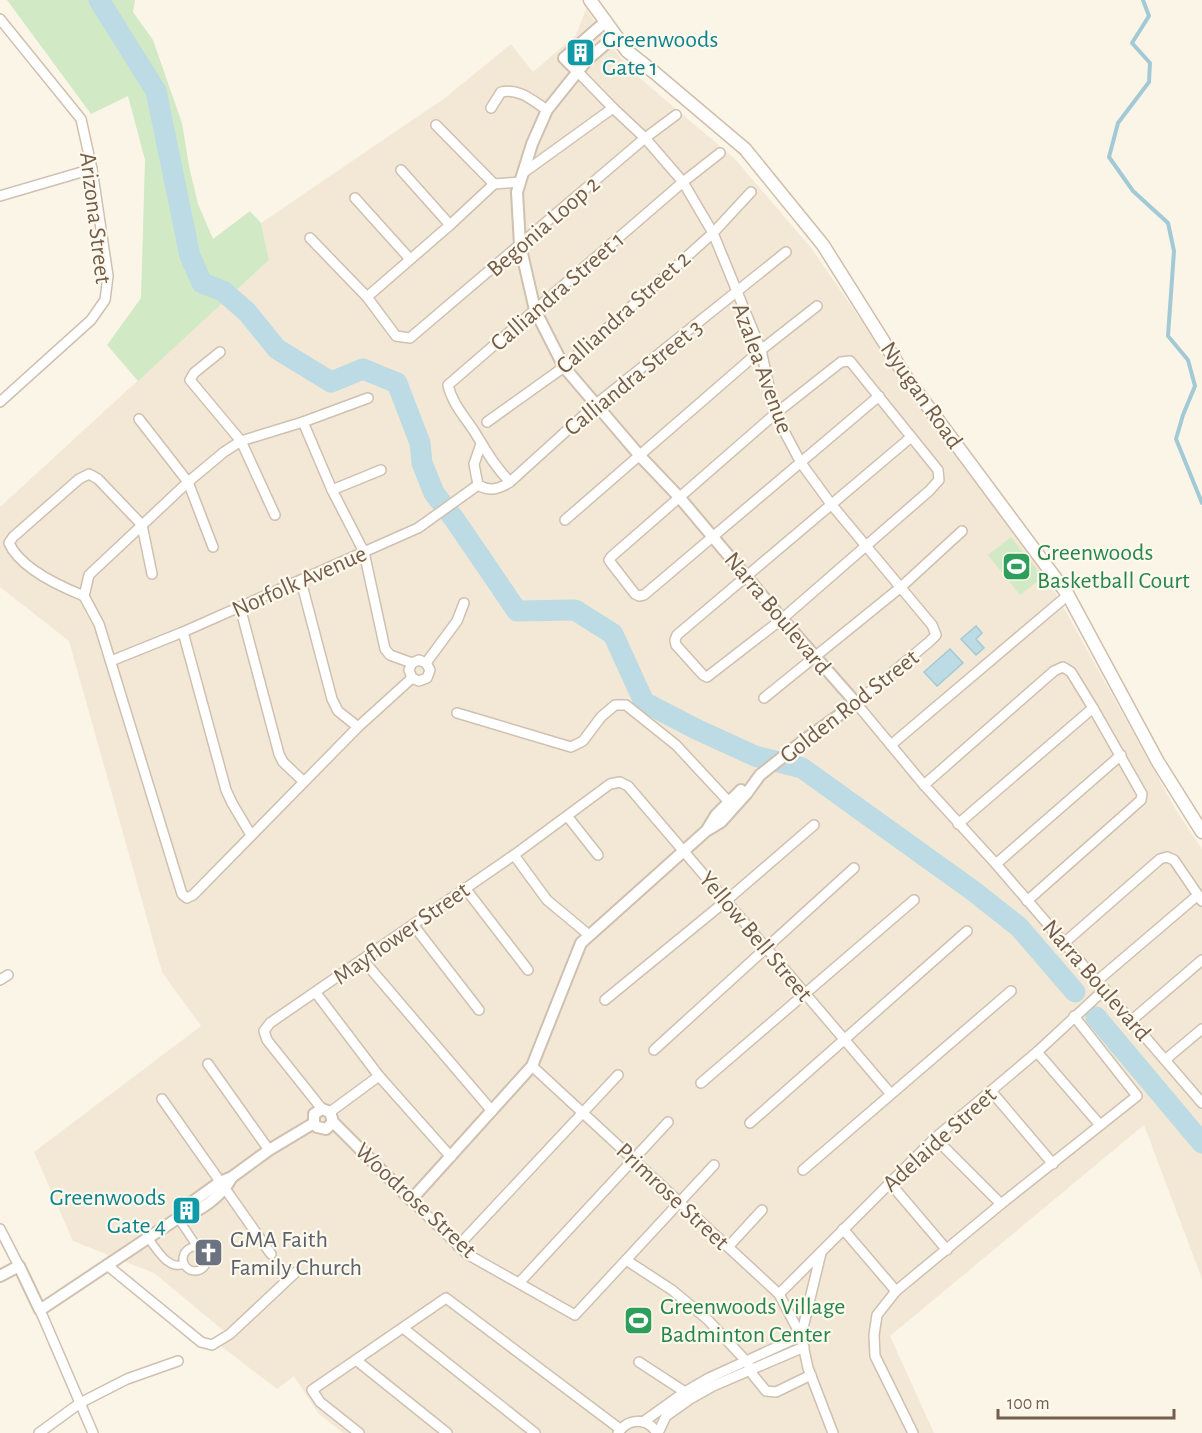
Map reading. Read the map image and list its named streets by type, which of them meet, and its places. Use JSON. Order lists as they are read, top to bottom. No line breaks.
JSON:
{"streets":{"main road":["Nyugan Road"],"street":["Arizona Street","Begonia Loop 2","Calliandra Street 1","Calliandra Street 2","Azalea Avenue","Calliandra Street 3","Norfolk Avenue","Narra Boulevard","Golden Rod Street","Mayflower Street","Yellow Bell Street","Adelaide Street","Primrose Street","Woodrose Street"]},"crossings":[["Begonia Loop 2","Azalea Avenue"],["Begonia Loop 2","Narra Boulevard"],["Calliandra Street 1","Azalea Avenue"],["Calliandra Street 1","Narra Boulevard"],["Calliandra Street 2","Azalea Avenue"],["Calliandra Street 2","Narra Boulevard"],["Azalea Avenue","Calliandra Street 3"],["Azalea Avenue","Narra Boulevard"],["Azalea Avenue","Golden Rod Street"],["Calliandra Street 3","Narra Boulevard"],["Nyugan Road","Narra Boulevard"],["Narra Boulevard","Golden Rod Street"],["Narra Boulevard","Adelaide Street"],["Golden Rod Street","Yellow Bell Street"],["Golden Rod Street","Primrose Street"],["Golden Rod Street","Woodrose Street"],["Mayflower Street","Yellow Bell Street"],["Mayflower Street","Woodrose Street"],["Adelaide Street","Primrose Street"],["Primrose Street","Woodrose Street"]],"places":{"building":["Greenwoods Gate 1","Greenwoods Gate 4"],"sports":["Greenwoods Basketball Court","Greenwoods Village Badminton Center"],"church":["GMA Faith Family Church"]},"scale_bar":"100 m"}
